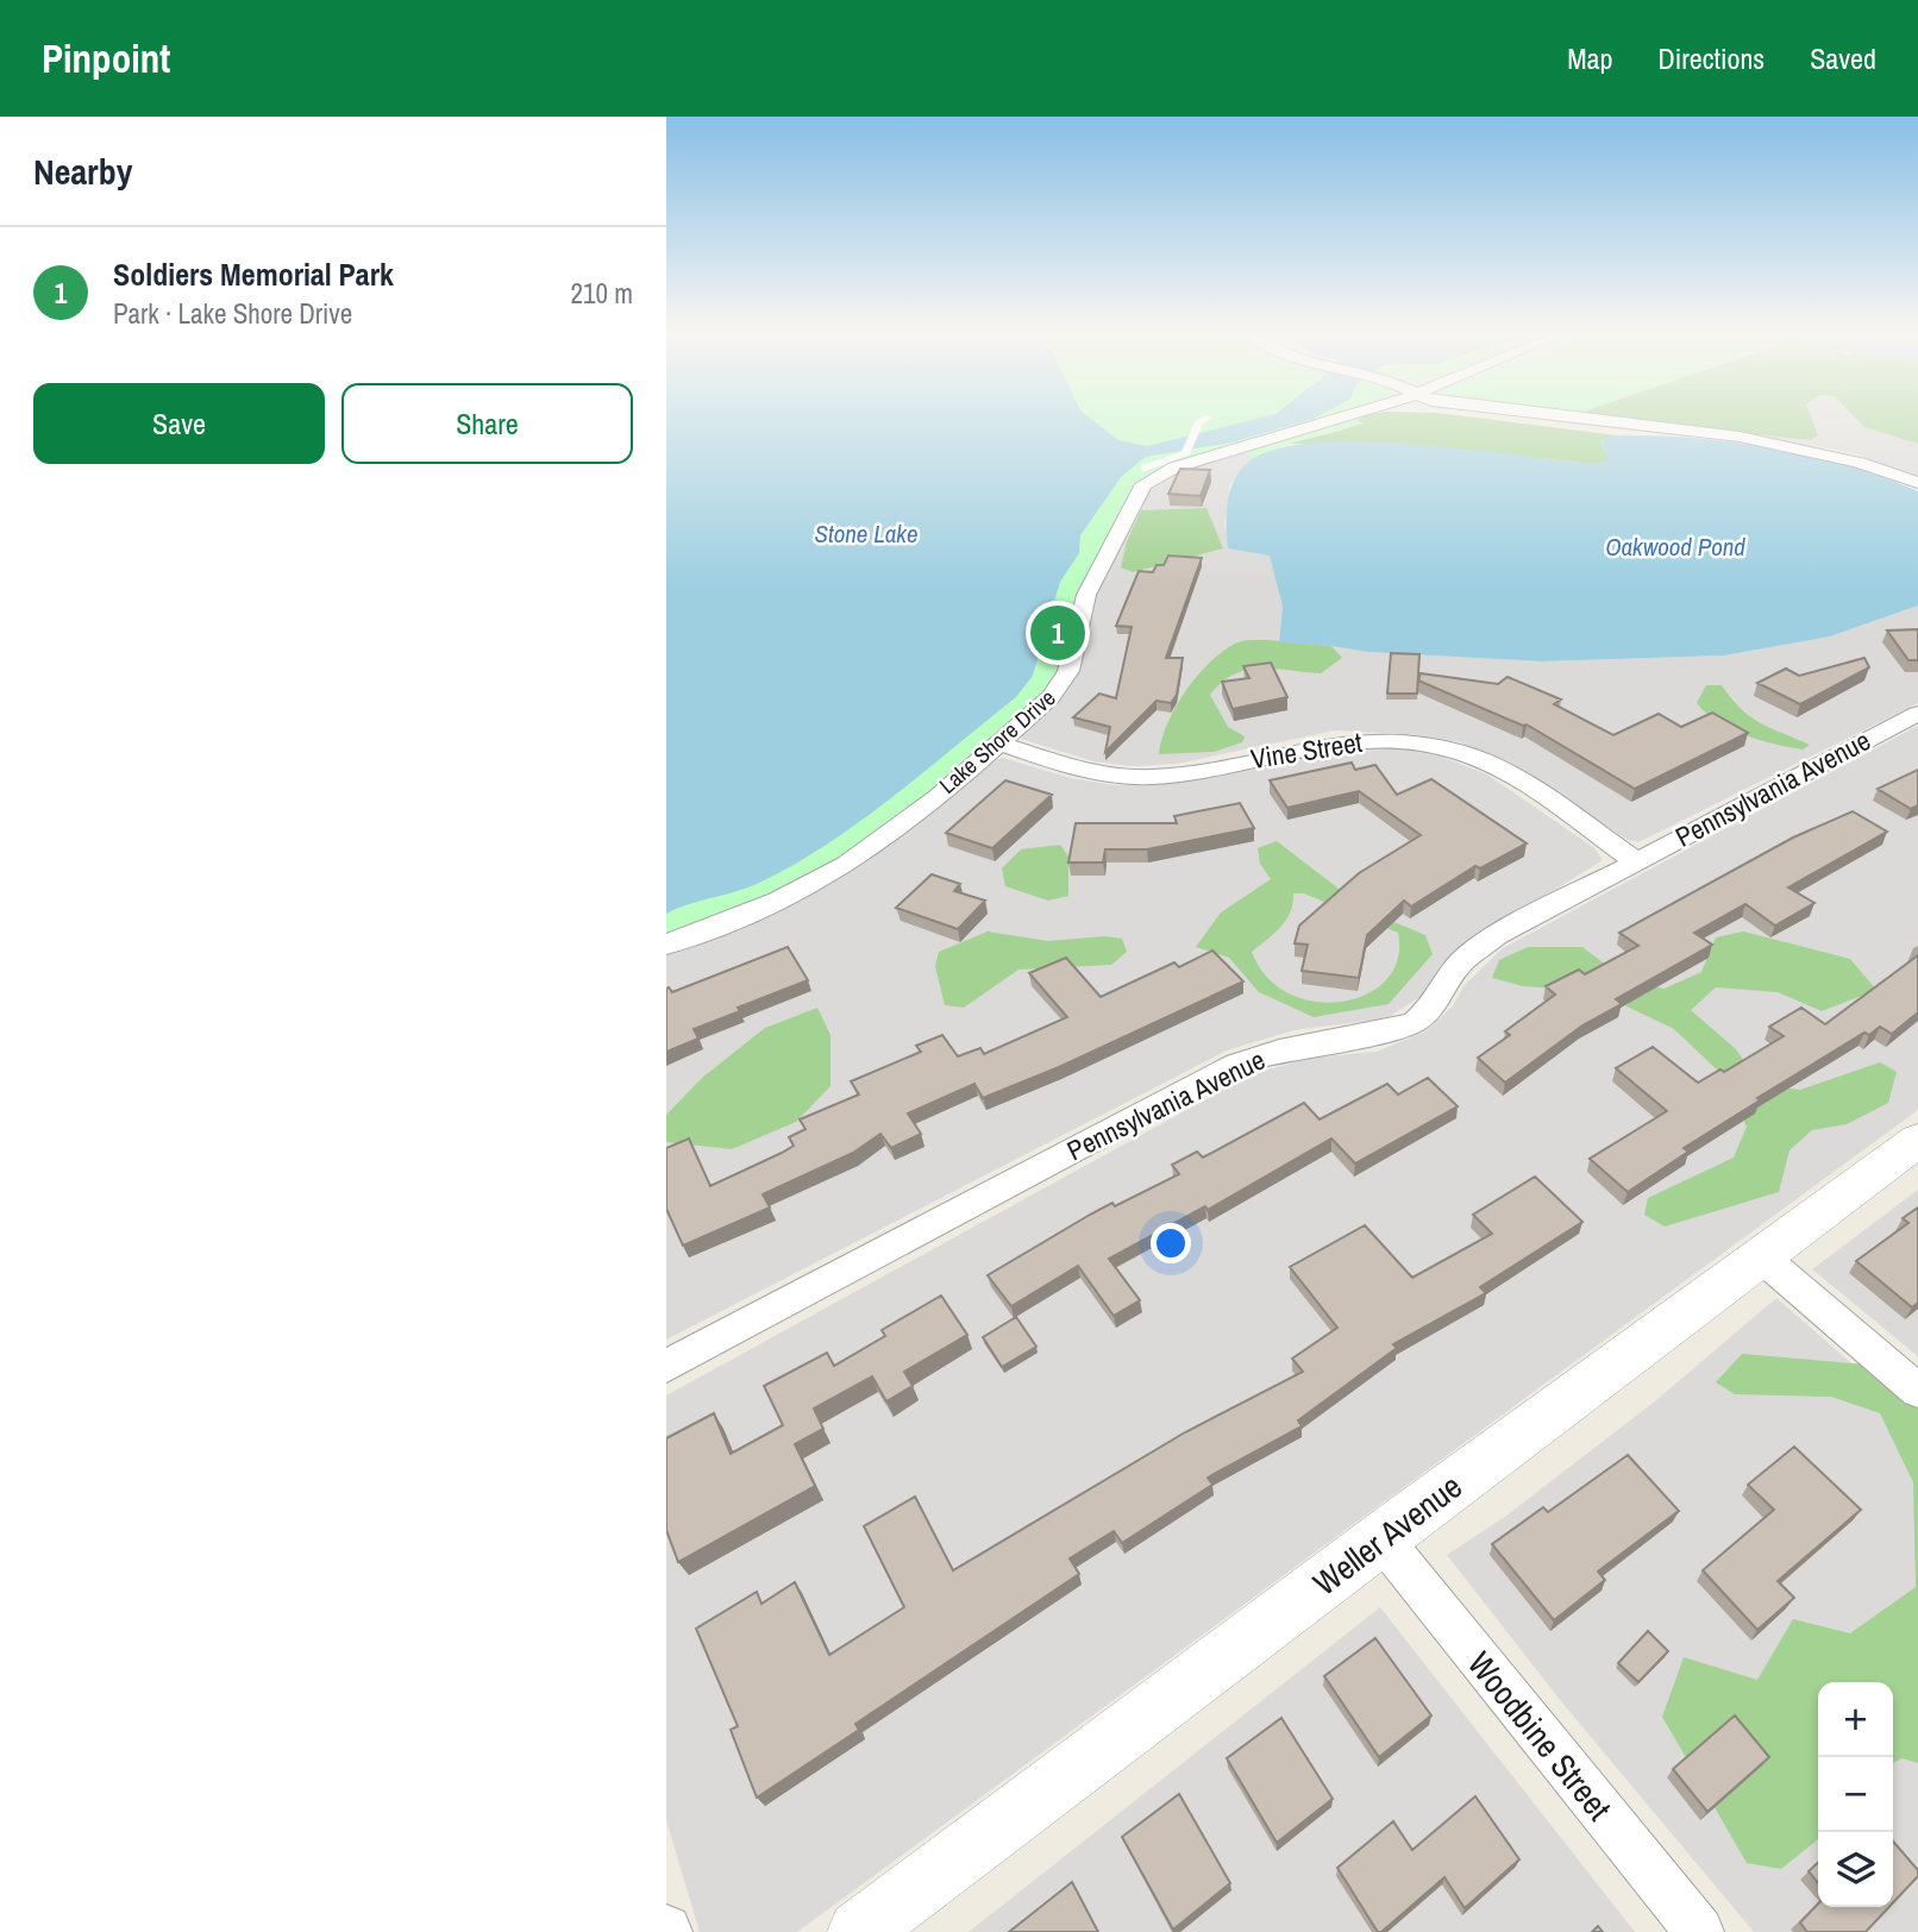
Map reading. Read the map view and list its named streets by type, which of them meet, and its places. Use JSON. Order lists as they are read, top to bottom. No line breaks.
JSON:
{"streets":{"street":["Lake Shore Drive","Vine Street","Pennsylvania Avenue","Weller Avenue","Woodbine Street"]},"crossings":[["Lake Shore Drive","Vine Street"],["Vine Street","Pennsylvania Avenue"],["Weller Avenue","Woodbine Street"]],"water":["Stone Lake","Oakwood Pond"],"page":{"header":"Pinpoint","nav":["Map","Directions","Saved"],"heading":"Nearby","list":[{"mark":"1","name":"Soldiers Memorial Park","note":"Park · Lake Shore Drive","value":"210 m"}],"buttons":["Save","Share"],"pins":"1","map_buttons":["+","−"]}}
